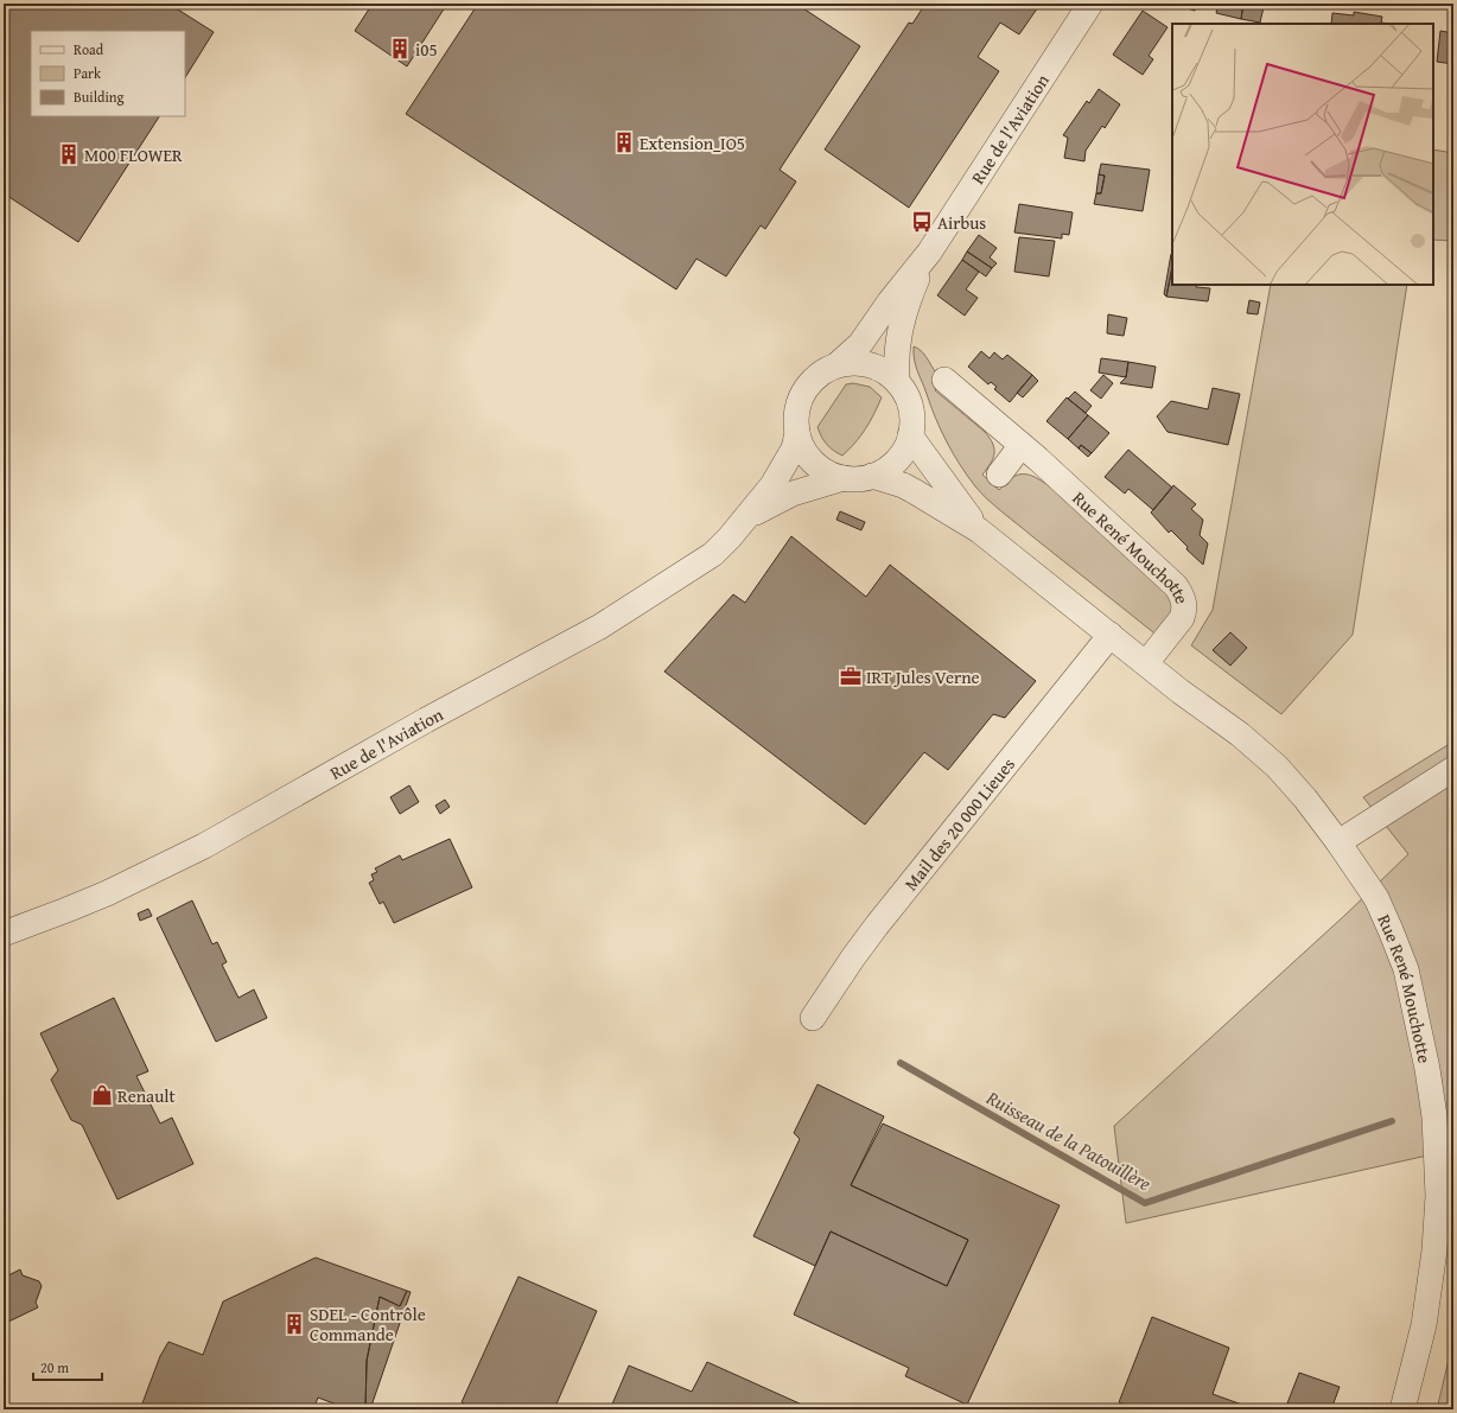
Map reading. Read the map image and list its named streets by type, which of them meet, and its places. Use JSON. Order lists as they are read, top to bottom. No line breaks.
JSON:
{"streets":{"street":["Rue de l'Aviation","Rue René Mouchotte","Mail des 20 000 Lieues"]},"crossings":[["Rue de l'Aviation","Rue René Mouchotte"],["Rue René Mouchotte","Mail des 20 000 Lieues"]],"water":["Ruisseau de la Patouillère"],"places":{"building":["i05","Extension_IO5","M00 FLOWER","SDEL - Contrôle Commande"],"bus stop":["Airbus"],"office":["IRT Jules Verne"],"shop":["Renault"]},"legend":["Road","Park","Building"],"scale_bar":"20 m"}
